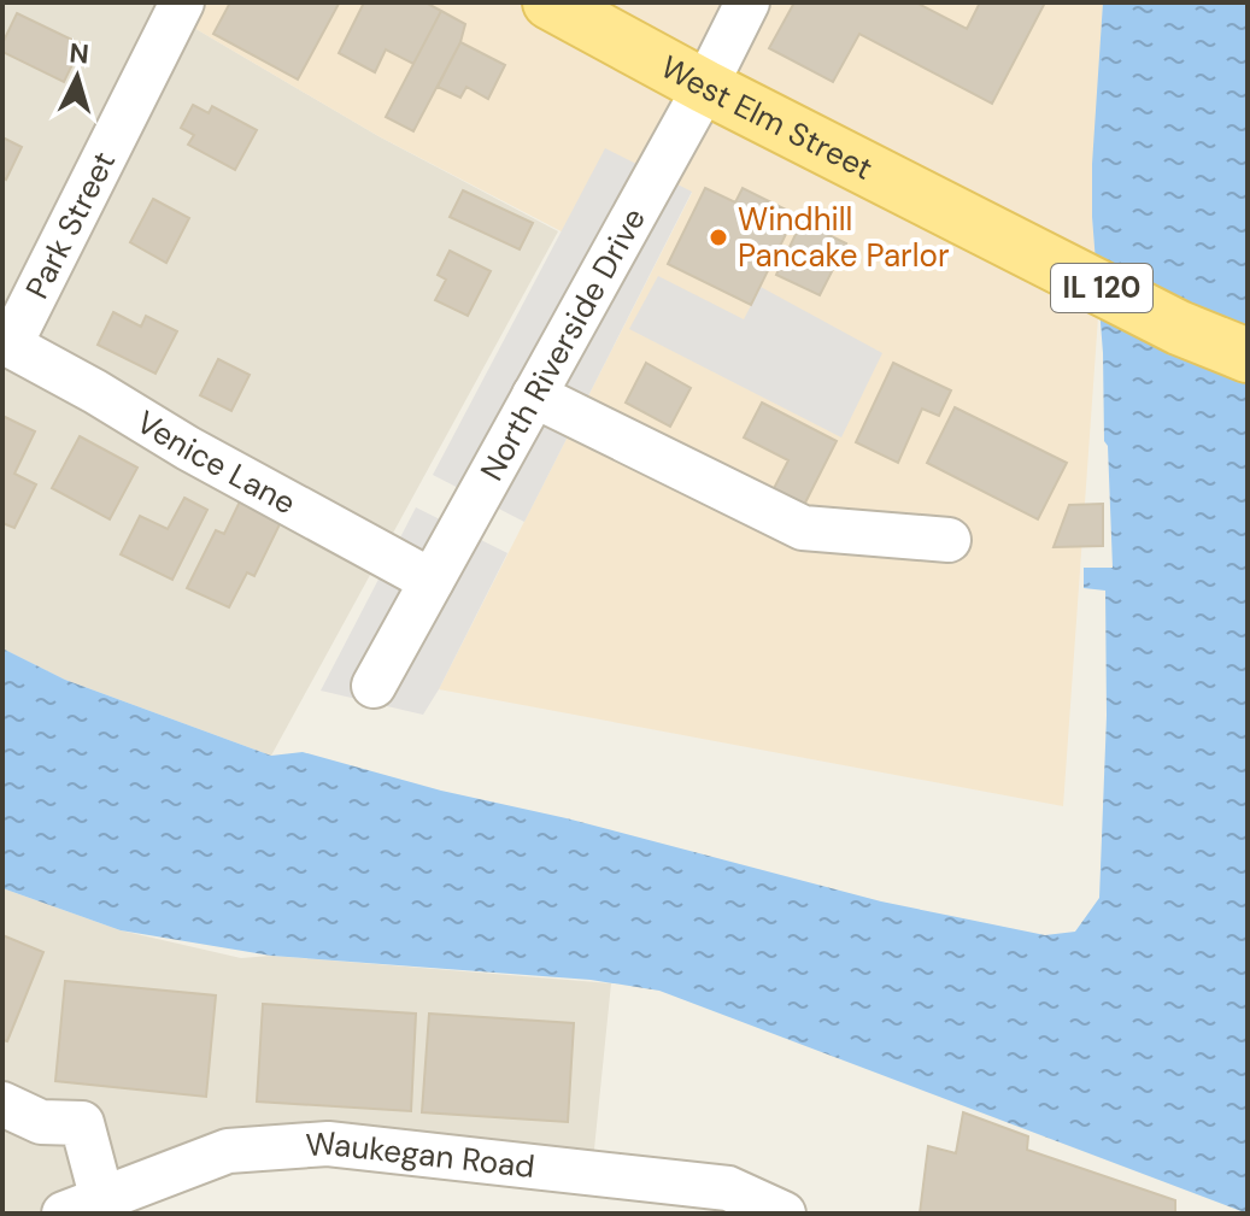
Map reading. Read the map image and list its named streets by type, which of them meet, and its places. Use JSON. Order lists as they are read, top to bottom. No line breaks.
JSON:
{"streets":{"main road":["West Elm Street","IL 120"],"street":["Park Street","North Riverside Drive","Venice Lane","Waukegan Road"]},"crossings":[["West Elm Street","North Riverside Drive"],["Park Street","Venice Lane"],["North Riverside Drive","Venice Lane"]],"places":["Windhill Pancake Parlor"],"north":"top"}
